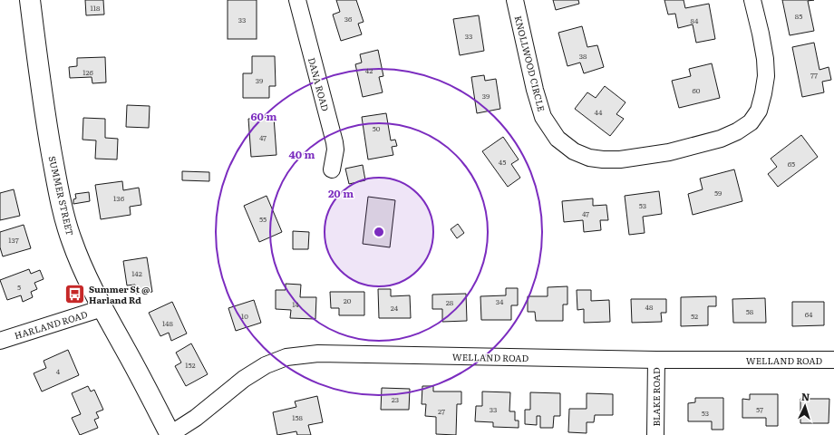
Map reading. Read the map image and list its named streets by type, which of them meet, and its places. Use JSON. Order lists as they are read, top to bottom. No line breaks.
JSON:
{"streets":{"street":["KNOLLWOOD CIRCLE","DANA ROAD","SUMMER STREET","HARLAND ROAD","WELLAND ROAD","BLAKE ROAD"]},"crossings":[["SUMMER STREET","HARLAND ROAD"],["SUMMER STREET","WELLAND ROAD"],["WELLAND ROAD","BLAKE ROAD"]],"places":{"bus stop":["Summer St @ Harland Rd"]},"house_numbers":["118","85","36","33","84","33","38","42","126","77","39","60","39","44","50","47","45","65","59","136","53","47","55","137","142","5","20","34","28","14","48","24","58","64","10","52","148","152","4","23","33","57","27","53","158"],"north":"top","rings":["60 m","40 m","20 m"]}
